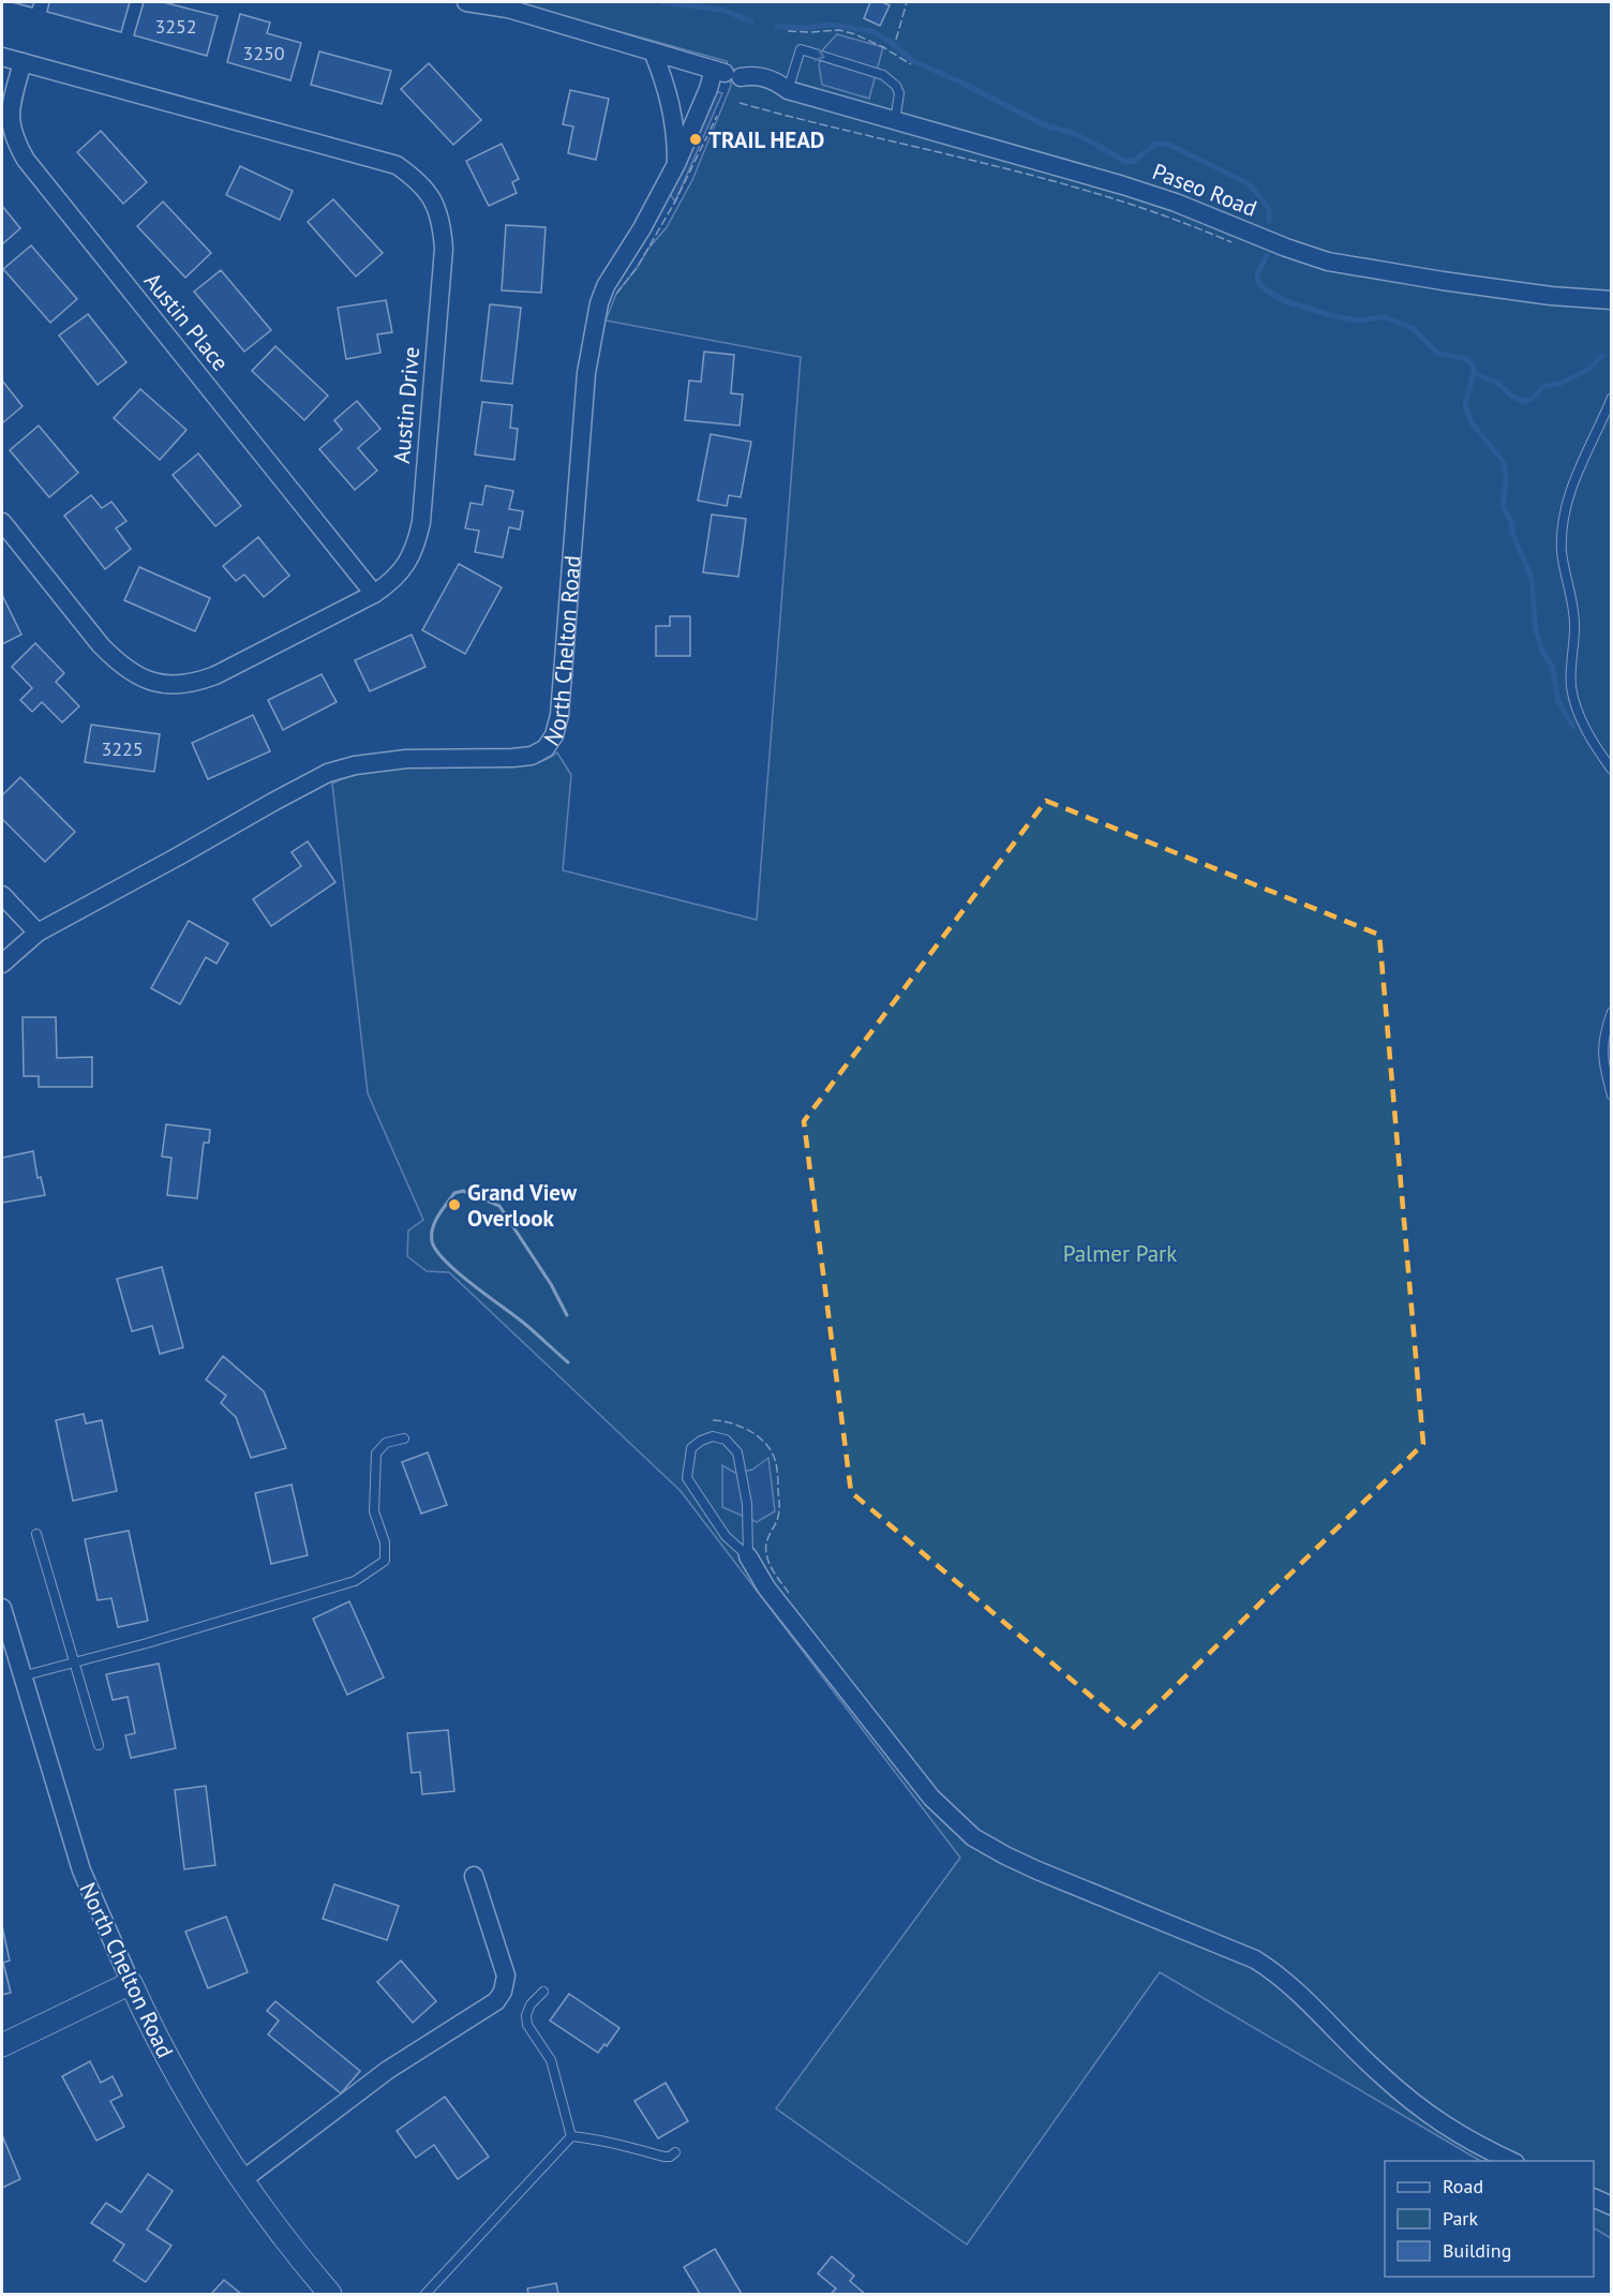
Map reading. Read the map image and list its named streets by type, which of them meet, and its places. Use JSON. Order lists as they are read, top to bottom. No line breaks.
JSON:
{"streets":{"street":["Paseo Road","Austin Place","Austin Drive","North Chelton Road"]},"crossings":[["Paseo Road","North Chelton Road"],["Austin Place","Austin Drive"]],"parks":["Palmer Park"],"places":["TRAIL HEAD","Grand View Overlook"],"house_numbers":["3252","3250","3225"],"legend":["Road","Park","Building"]}
